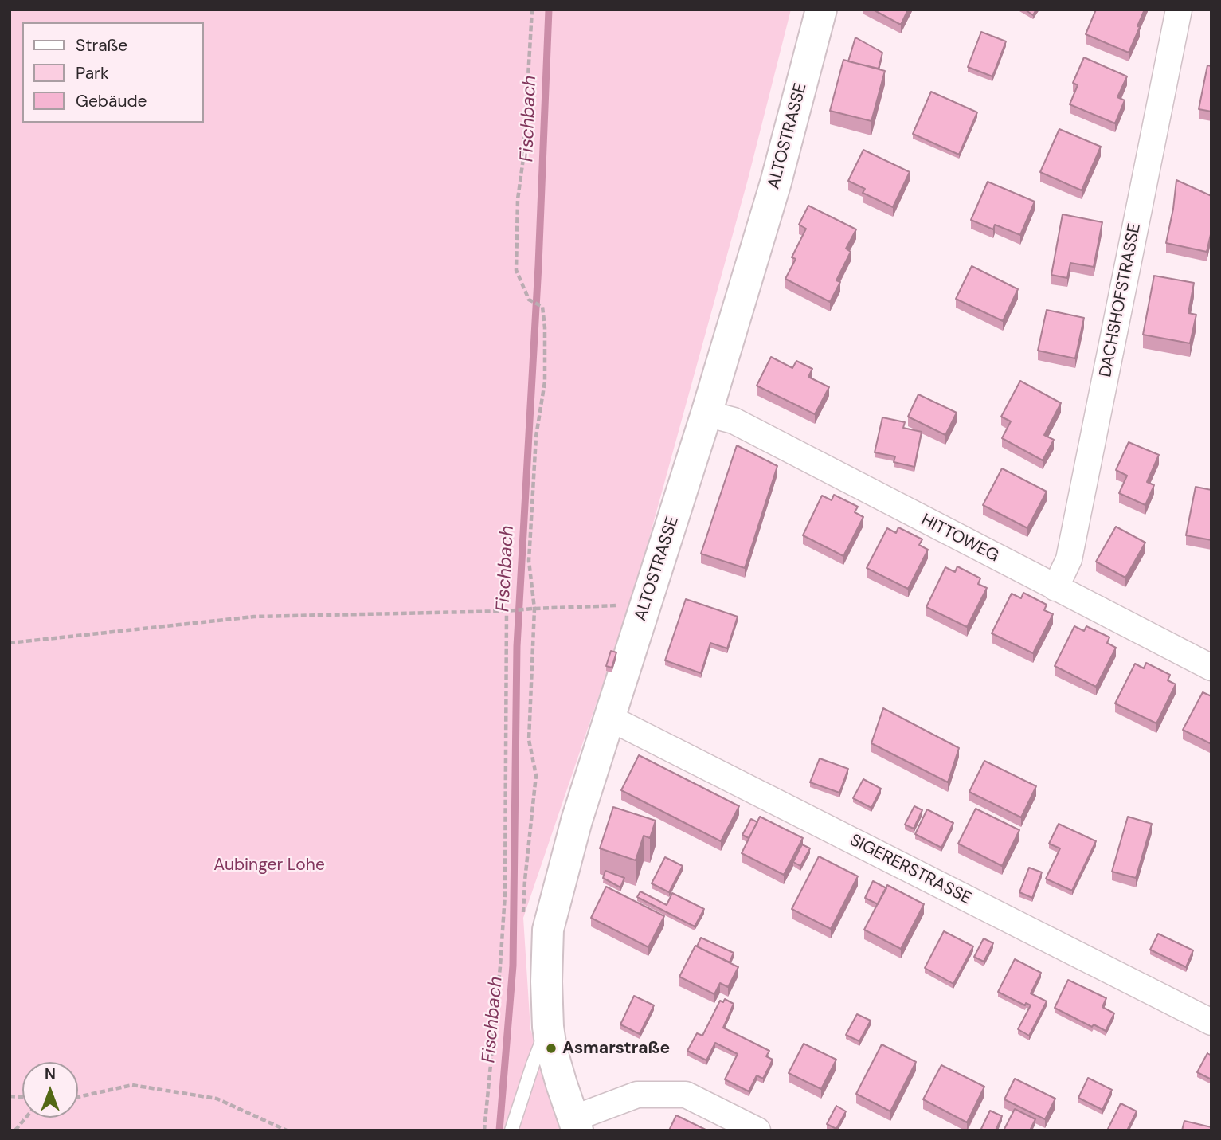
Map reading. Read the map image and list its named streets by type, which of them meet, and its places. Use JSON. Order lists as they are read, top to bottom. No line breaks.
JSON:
{"streets":{"main road":["ALTOSTRASSE"],"street":["DACHSHOFSTRASSE","HITTOWEG","SIGERERSTRASSE"]},"crossings":[["ALTOSTRASSE","HITTOWEG"],["ALTOSTRASSE","SIGERERSTRASSE"],["DACHSHOFSTRASSE","HITTOWEG"]],"water":["Fischbach"],"parks":["Aubinger Lohe"],"places":["Asmarstraße"],"legend":["Straße","Park","Gebäude"],"north":"top"}
